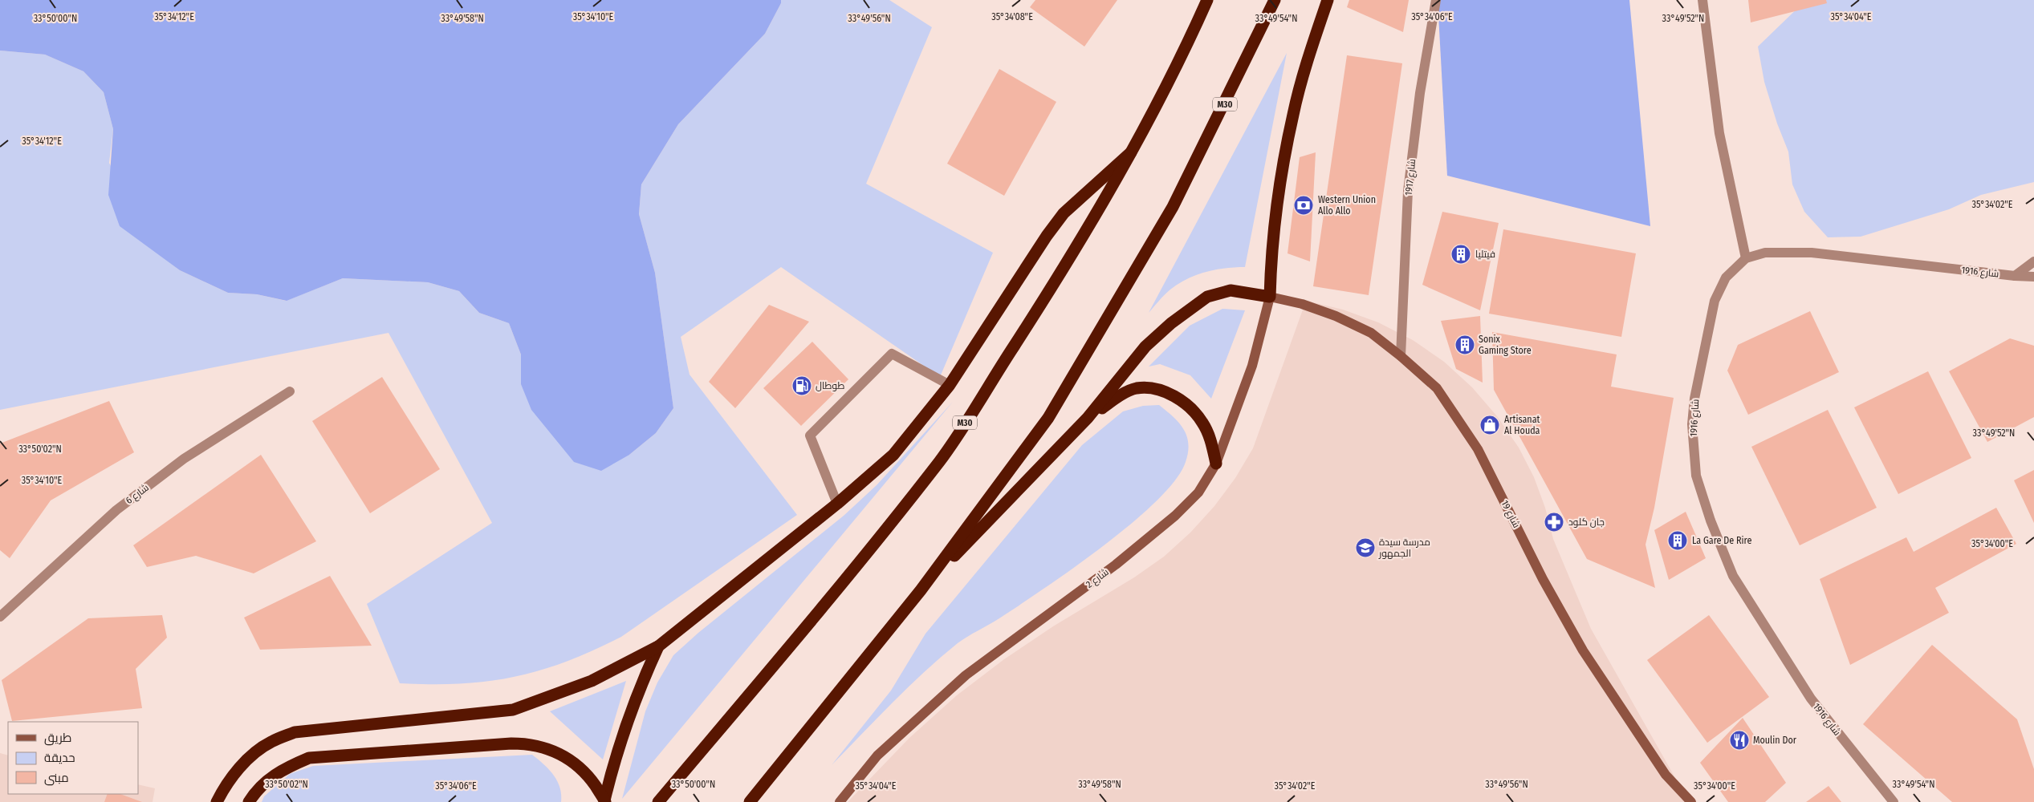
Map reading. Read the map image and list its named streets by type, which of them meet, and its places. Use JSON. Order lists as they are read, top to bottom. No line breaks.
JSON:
{"streets":{"highway":["M30"],"street":["شارع 1917","شارع 1916","شارع 6","شارع 19","شارع 2"]},"crossings":[["شارع 1917","شارع 19"],["شارع 19","شارع 2"]],"places":{"bank":["Western Union Allo Allo"],"building":["فيتليا","Sonix Gaming Store","La Gare De Rire"],"fuel station":["طوطال"],"shop":["Artisanat Al Houda"],"pharmacy":["جان كلود"],"school or university":["مدرسة سيدة الجمهور"],"restaurant":["Moulin Dor"]},"legend":["طريق","حديقة","مبنى"],"coordinates":["35°34'12\"E","35°34'10\"E","35°34'08\"E","35°34'06\"E","35°34'04\"E","33°50'00\"N","33°49'56\"N","33°49'52\"N","33°49'58\"N","33°49'54\"N","35°34'02\"E","33°50'02\"N","35°34'00\"E"]}
